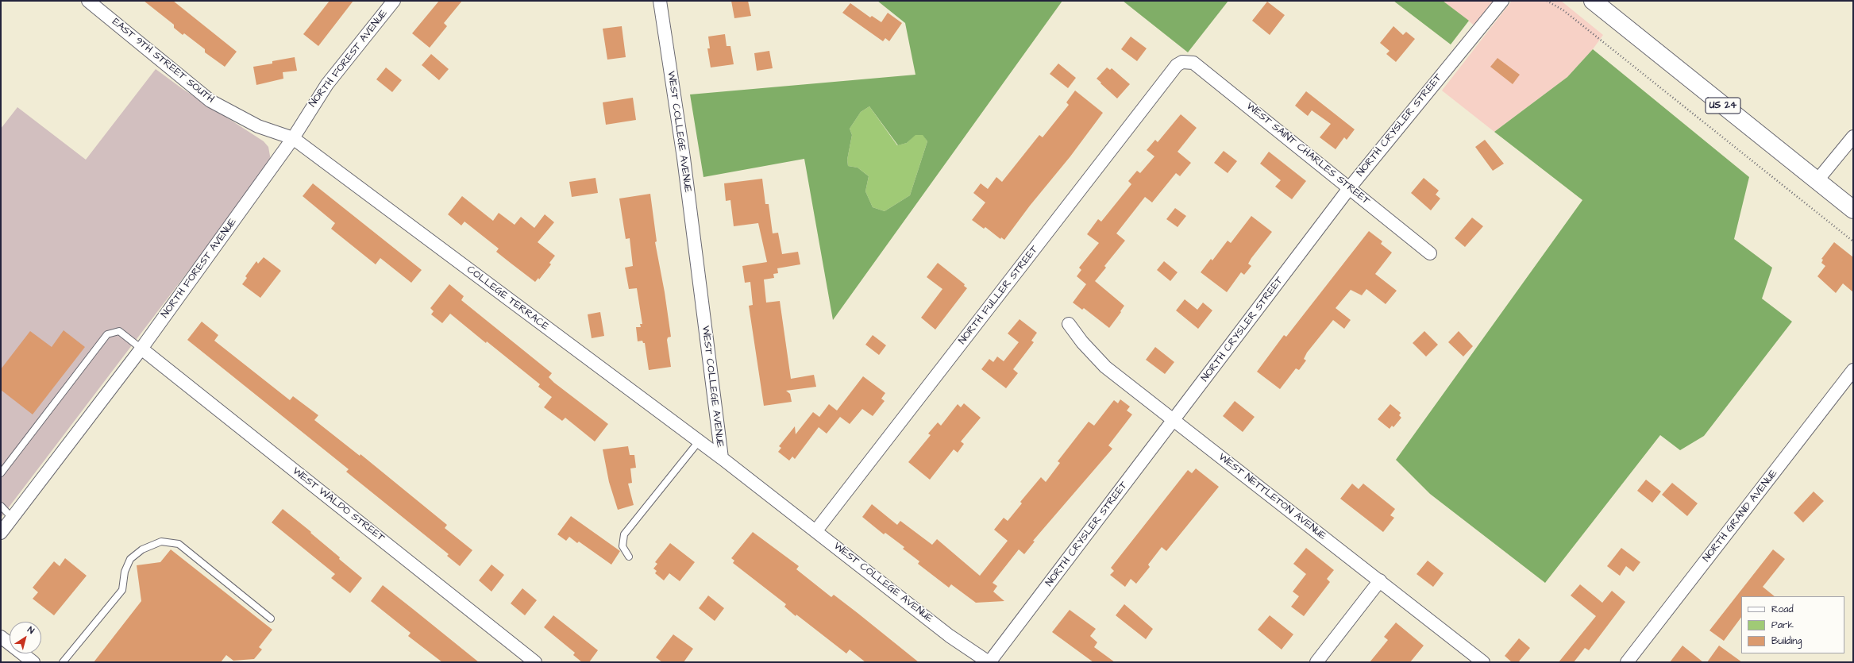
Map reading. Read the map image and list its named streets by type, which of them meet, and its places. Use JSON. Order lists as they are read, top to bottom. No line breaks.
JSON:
{"streets":{"main road":["US 24"],"street":["NORTH FOREST AVENUE","EAST 9TH STREET SOUTH","NORTH CRYSLER STREET","WEST COLLEGE AVENUE","WEST SAINT CHARLES STREET","NORTH FULLER STREET","COLLEGE TERRACE","WEST NETTLETON AVENUE","WEST WALDO STREET","NORTH GRAND AVENUE"]},"crossings":[["NORTH FOREST AVENUE","EAST 9TH STREET SOUTH"],["NORTH FOREST AVENUE","COLLEGE TERRACE"],["NORTH FOREST AVENUE","WEST WALDO STREET"],["EAST 9TH STREET SOUTH","COLLEGE TERRACE"],["NORTH CRYSLER STREET","WEST COLLEGE AVENUE"],["NORTH CRYSLER STREET","WEST SAINT CHARLES STREET"],["NORTH CRYSLER STREET","WEST NETTLETON AVENUE"],["WEST COLLEGE AVENUE","NORTH FULLER STREET"],["WEST COLLEGE AVENUE","COLLEGE TERRACE"],["WEST SAINT CHARLES STREET","NORTH FULLER STREET"]],"legend":["Road","Park","Building"],"north":"top right"}
